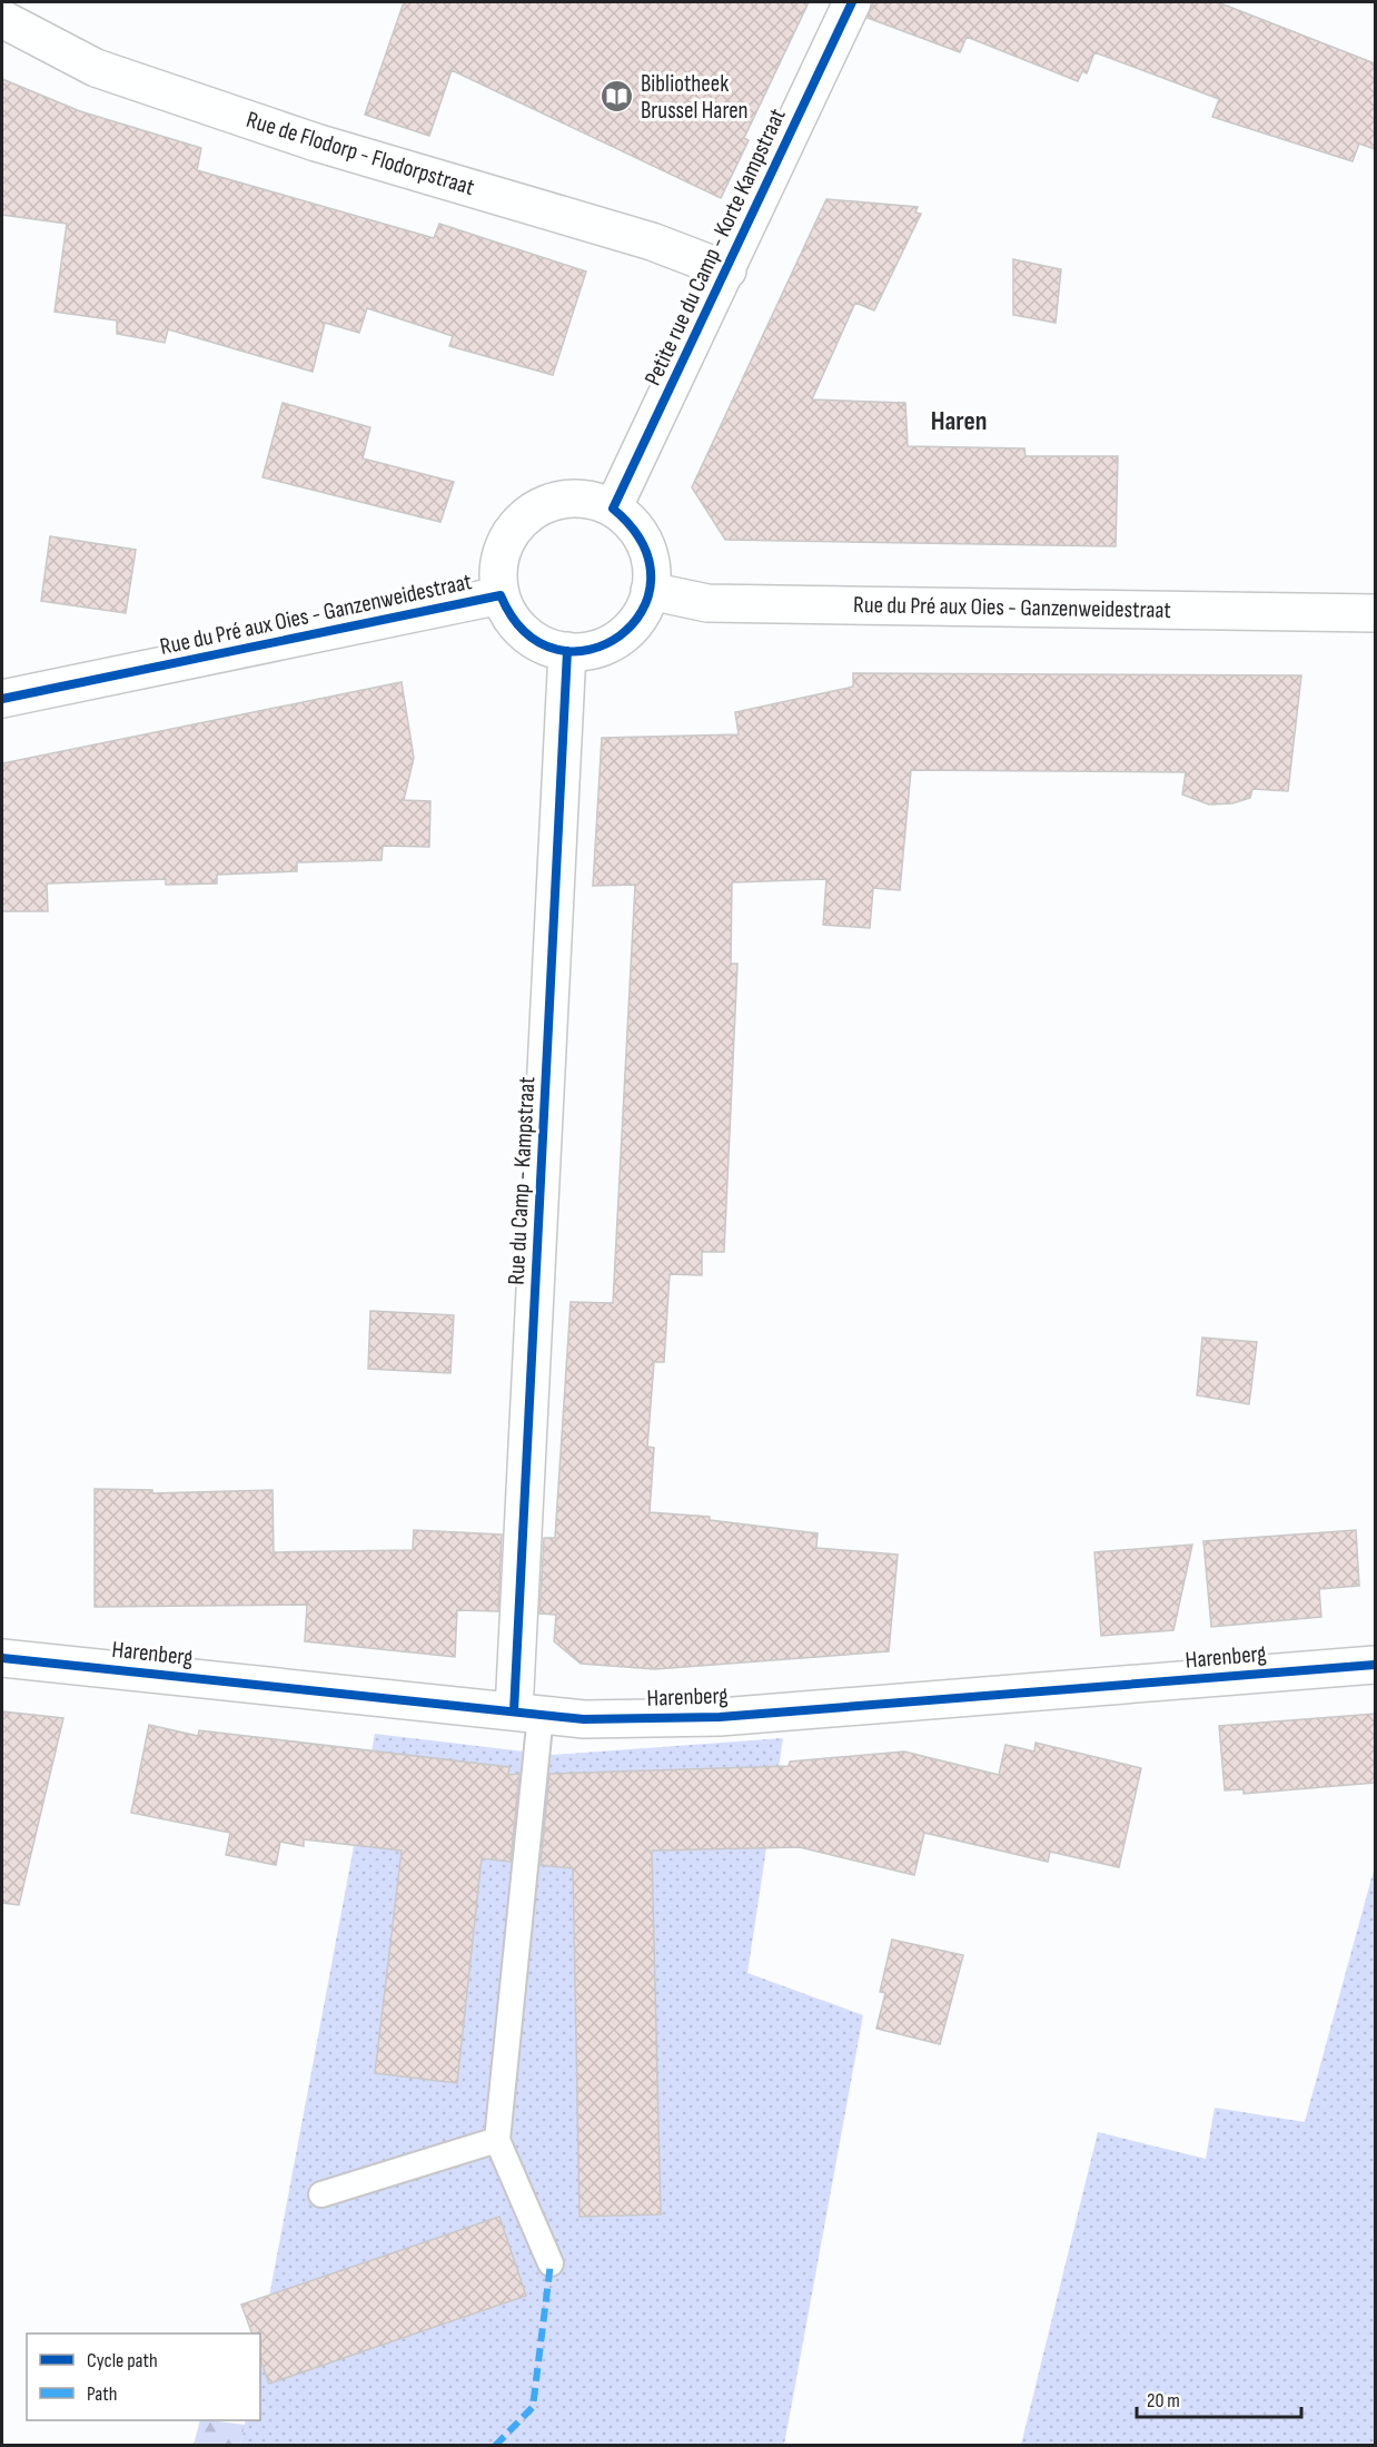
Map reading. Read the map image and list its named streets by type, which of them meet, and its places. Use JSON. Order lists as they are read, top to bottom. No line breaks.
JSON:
{"streets":{"street":["Rue de Flodorp - Flodorpstraat","Petite rue du Camp - Korte Kampstraat","Rue du Pré aux Oies - Ganzenweidestraat","Rue du Camp - Kampstraat","Harenberg"]},"crossings":[["Rue de Flodorp - Flodorpstraat","Petite rue du Camp - Korte Kampstraat"],["Petite rue du Camp - Korte Kampstraat","Rue du Pré aux Oies - Ganzenweidestraat"],["Petite rue du Camp - Korte Kampstraat","Rue du Camp - Kampstraat"],["Rue du Pré aux Oies - Ganzenweidestraat","Rue du Camp - Kampstraat"],["Rue du Camp - Kampstraat","Harenberg"]],"districts":["Haren"],"places":{"library":["Bibliotheek Brussel Haren"]},"legend":["Cycle path","Path"],"scale_bar":"20 m"}
